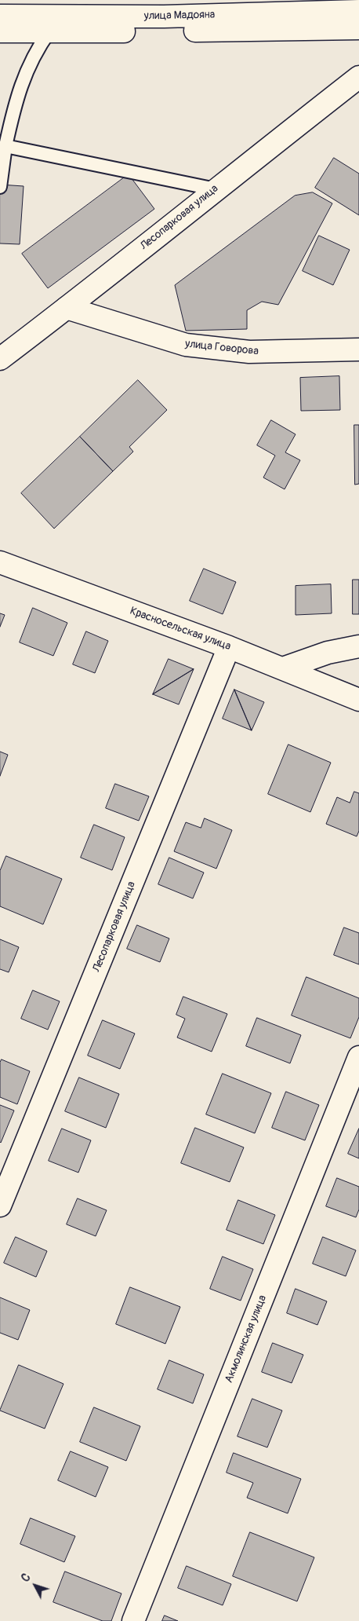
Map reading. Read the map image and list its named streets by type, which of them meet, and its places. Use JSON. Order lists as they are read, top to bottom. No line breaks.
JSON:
{"streets":{"street":["улица Мадояна","Лесопарковая улица","улица Говорова","Красносельская улица","Акмолинская улица"]},"crossings":[["Лесопарковая улица","улица Говорова"],["Лесопарковая улица","Красносельская улица"]],"north":"top left"}
